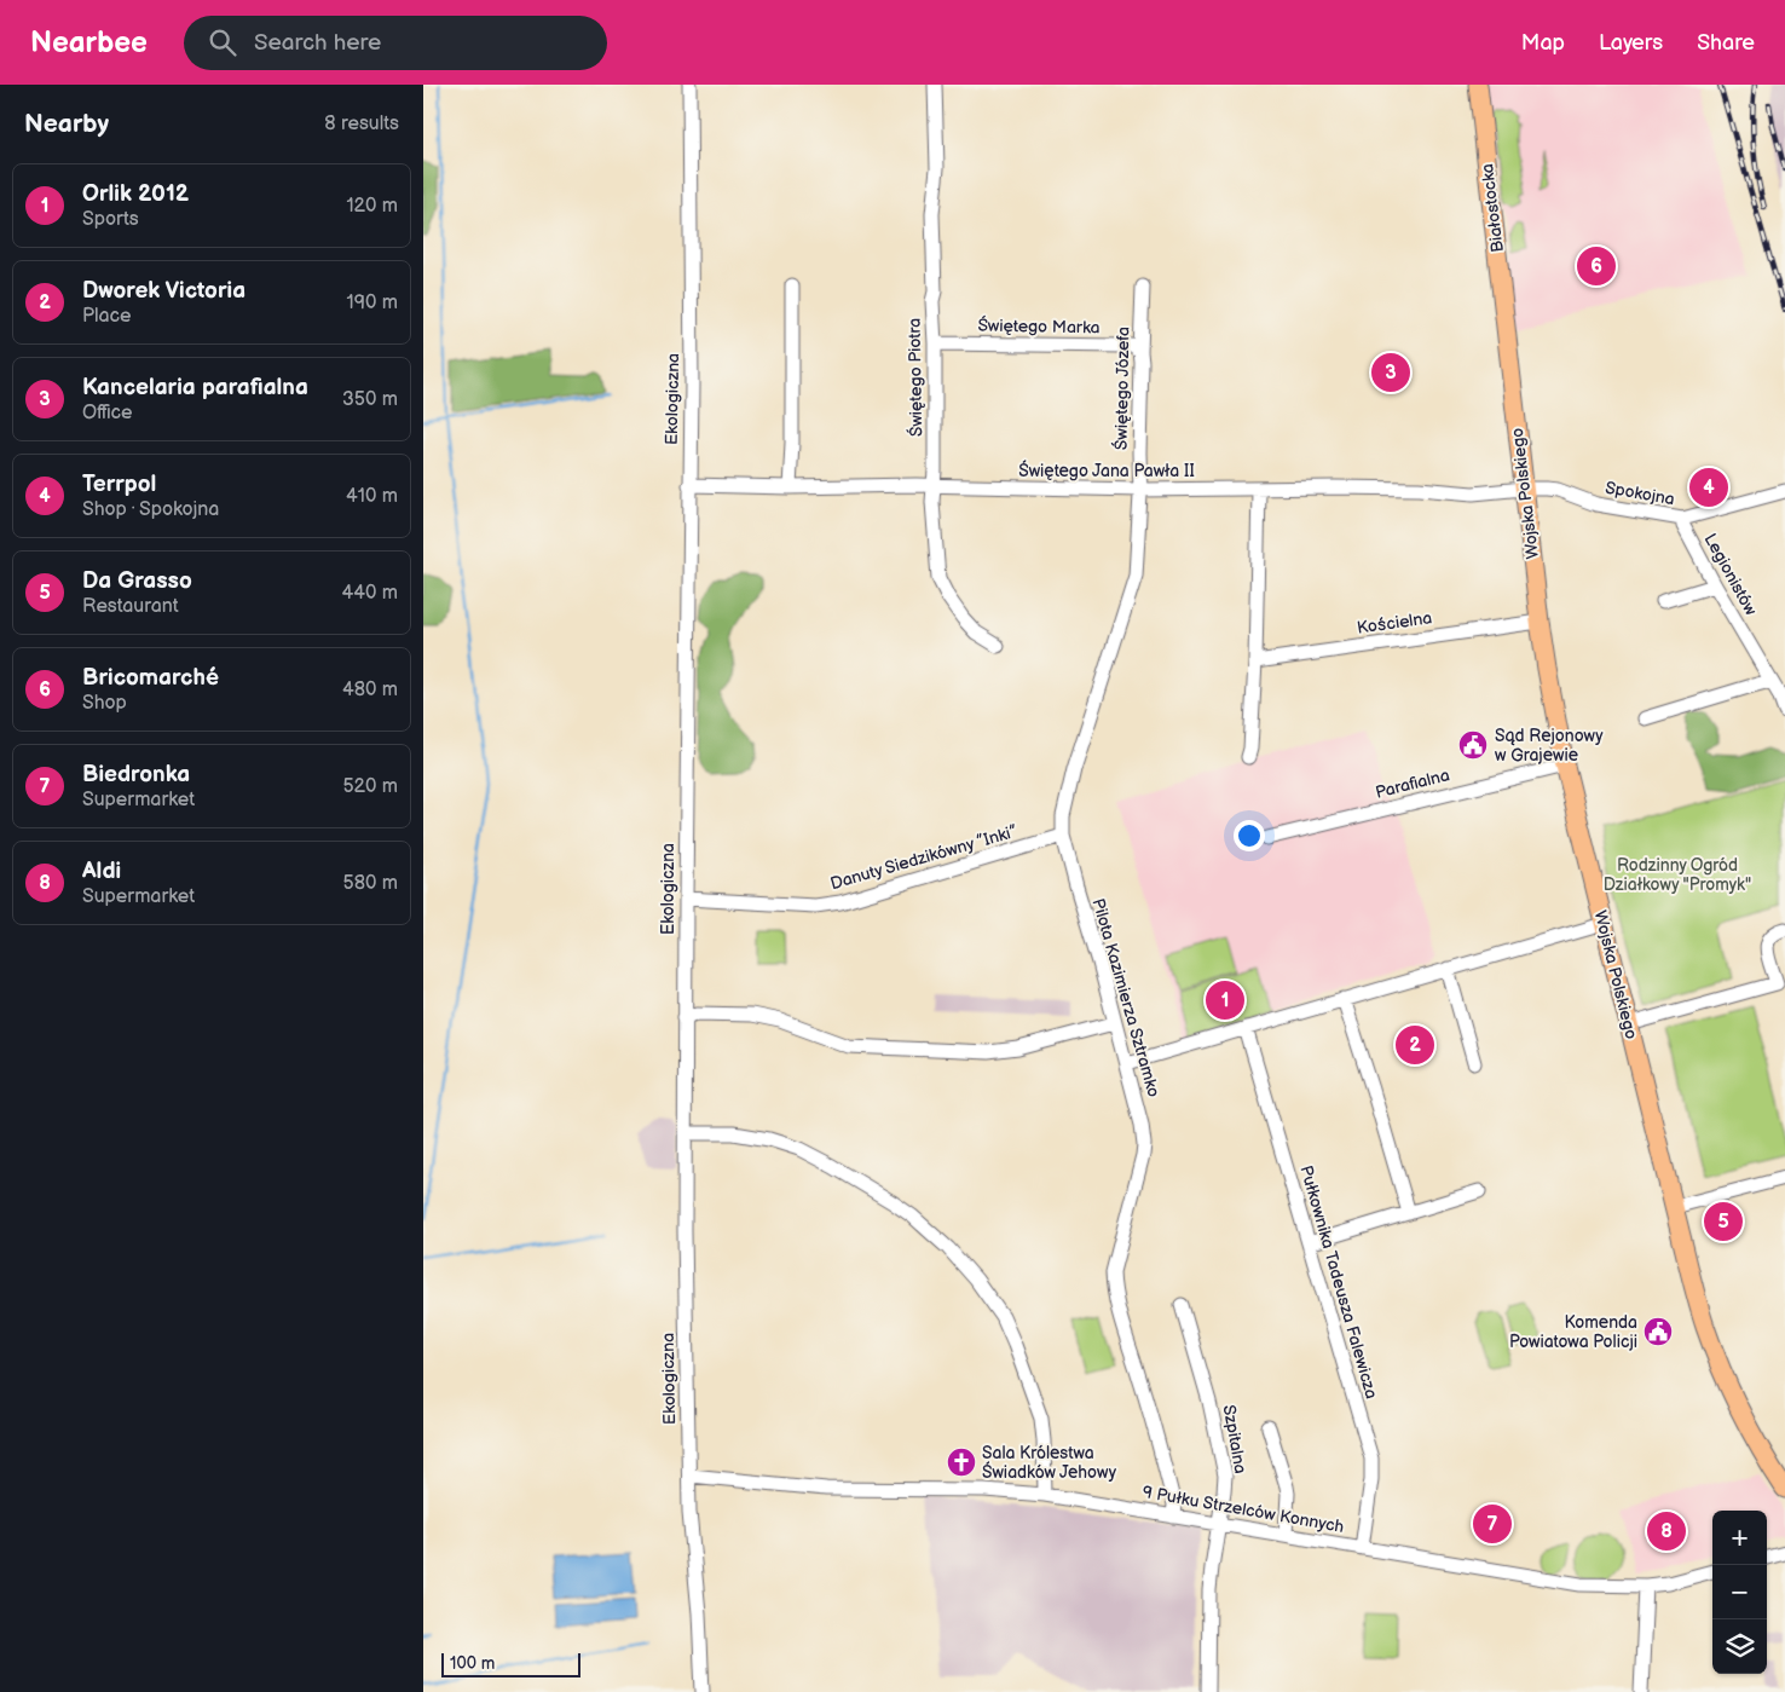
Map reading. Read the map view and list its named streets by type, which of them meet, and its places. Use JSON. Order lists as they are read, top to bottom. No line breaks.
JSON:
{"streets":{"main road":["Białostocka","Wojska Polskiego"],"street":["Świętego Marka","Świętego Piotra","Świętego Józefa","Ekologiczna","Świętego Jana Pawła II","Spokojna","Legionistów","Kościelna","Parafialna","Danuty Siedzikówny ”Inki”","Pilota Kazimierza Sztramko","Pułkownika Tadeusza Falewicza","Szpitalna","9 Pułku Strzelców Konnych"]},"crossings":[["Białostocka","Wojska Polskiego"],["Świętego Marka","Świętego Piotra"],["Świętego Marka","Świętego Józefa"],["Świętego Piotra","Świętego Jana Pawła II"],["Świętego Józefa","Świętego Jana Pawła II"],["Świętego Józefa","Pilota Kazimierza Sztramko"],["Ekologiczna","Świętego Jana Pawła II"],["Ekologiczna","Danuty Siedzikówny ”Inki”"],["Ekologiczna","9 Pułku Strzelców Konnych"],["Świętego Jana Pawła II","Wojska Polskiego"],["Świętego Jana Pawła II","Spokojna"],["Świętego Jana Pawła II","Pilota Kazimierza Sztramko"],["Wojska Polskiego","Spokojna"],["Wojska Polskiego","Kościelna"],["Wojska Polskiego","Parafialna"],["Spokojna","Legionistów"],["Danuty Siedzikówny ”Inki”","Pilota Kazimierza Sztramko"],["Pilota Kazimierza Sztramko","9 Pułku Strzelców Konnych"],["Pułkownika Tadeusza Falewicza","9 Pułku Strzelców Konnych"],["Szpitalna","9 Pułku Strzelców Konnych"]],"parks":["Rodzinny Ogród Działkowy \"Promyk\""],"places":{"public building":["Sąd Rejonowy w Grajewie","Komenda Powiatowa Policji"],"church":["Sala Królestwa Świadków Jehowy"]},"scale_bar":"100 m","page":{"header":"Nearbee","search":"Search here","nav":["Map","Layers","Share"],"heading":["Nearby","8 results"],"list":[{"mark":"1","name":"Orlik 2012","note":"Sports","value":"120 m"},{"mark":"2","name":"Dworek Victoria","note":"Place","value":"190 m"},{"mark":"3","name":"Kancelaria parafialna","note":"Office","value":"350 m"},{"mark":"4","name":"Terrpol","note":"Shop · Spokojna","value":"410 m"},{"mark":"5","name":"Da Grasso","note":"Restaurant","value":"440 m"},{"mark":"6","name":"Bricomarché","note":"Shop","value":"480 m"},{"mark":"7","name":"Biedronka","note":"Supermarket","value":"520 m"},{"mark":"8","name":"Aldi","note":"Supermarket","value":"580 m"}],"pins":["6","3","4","1","2","5","7","8"],"map_buttons":["+","−"],"scale":"100 m"}}
